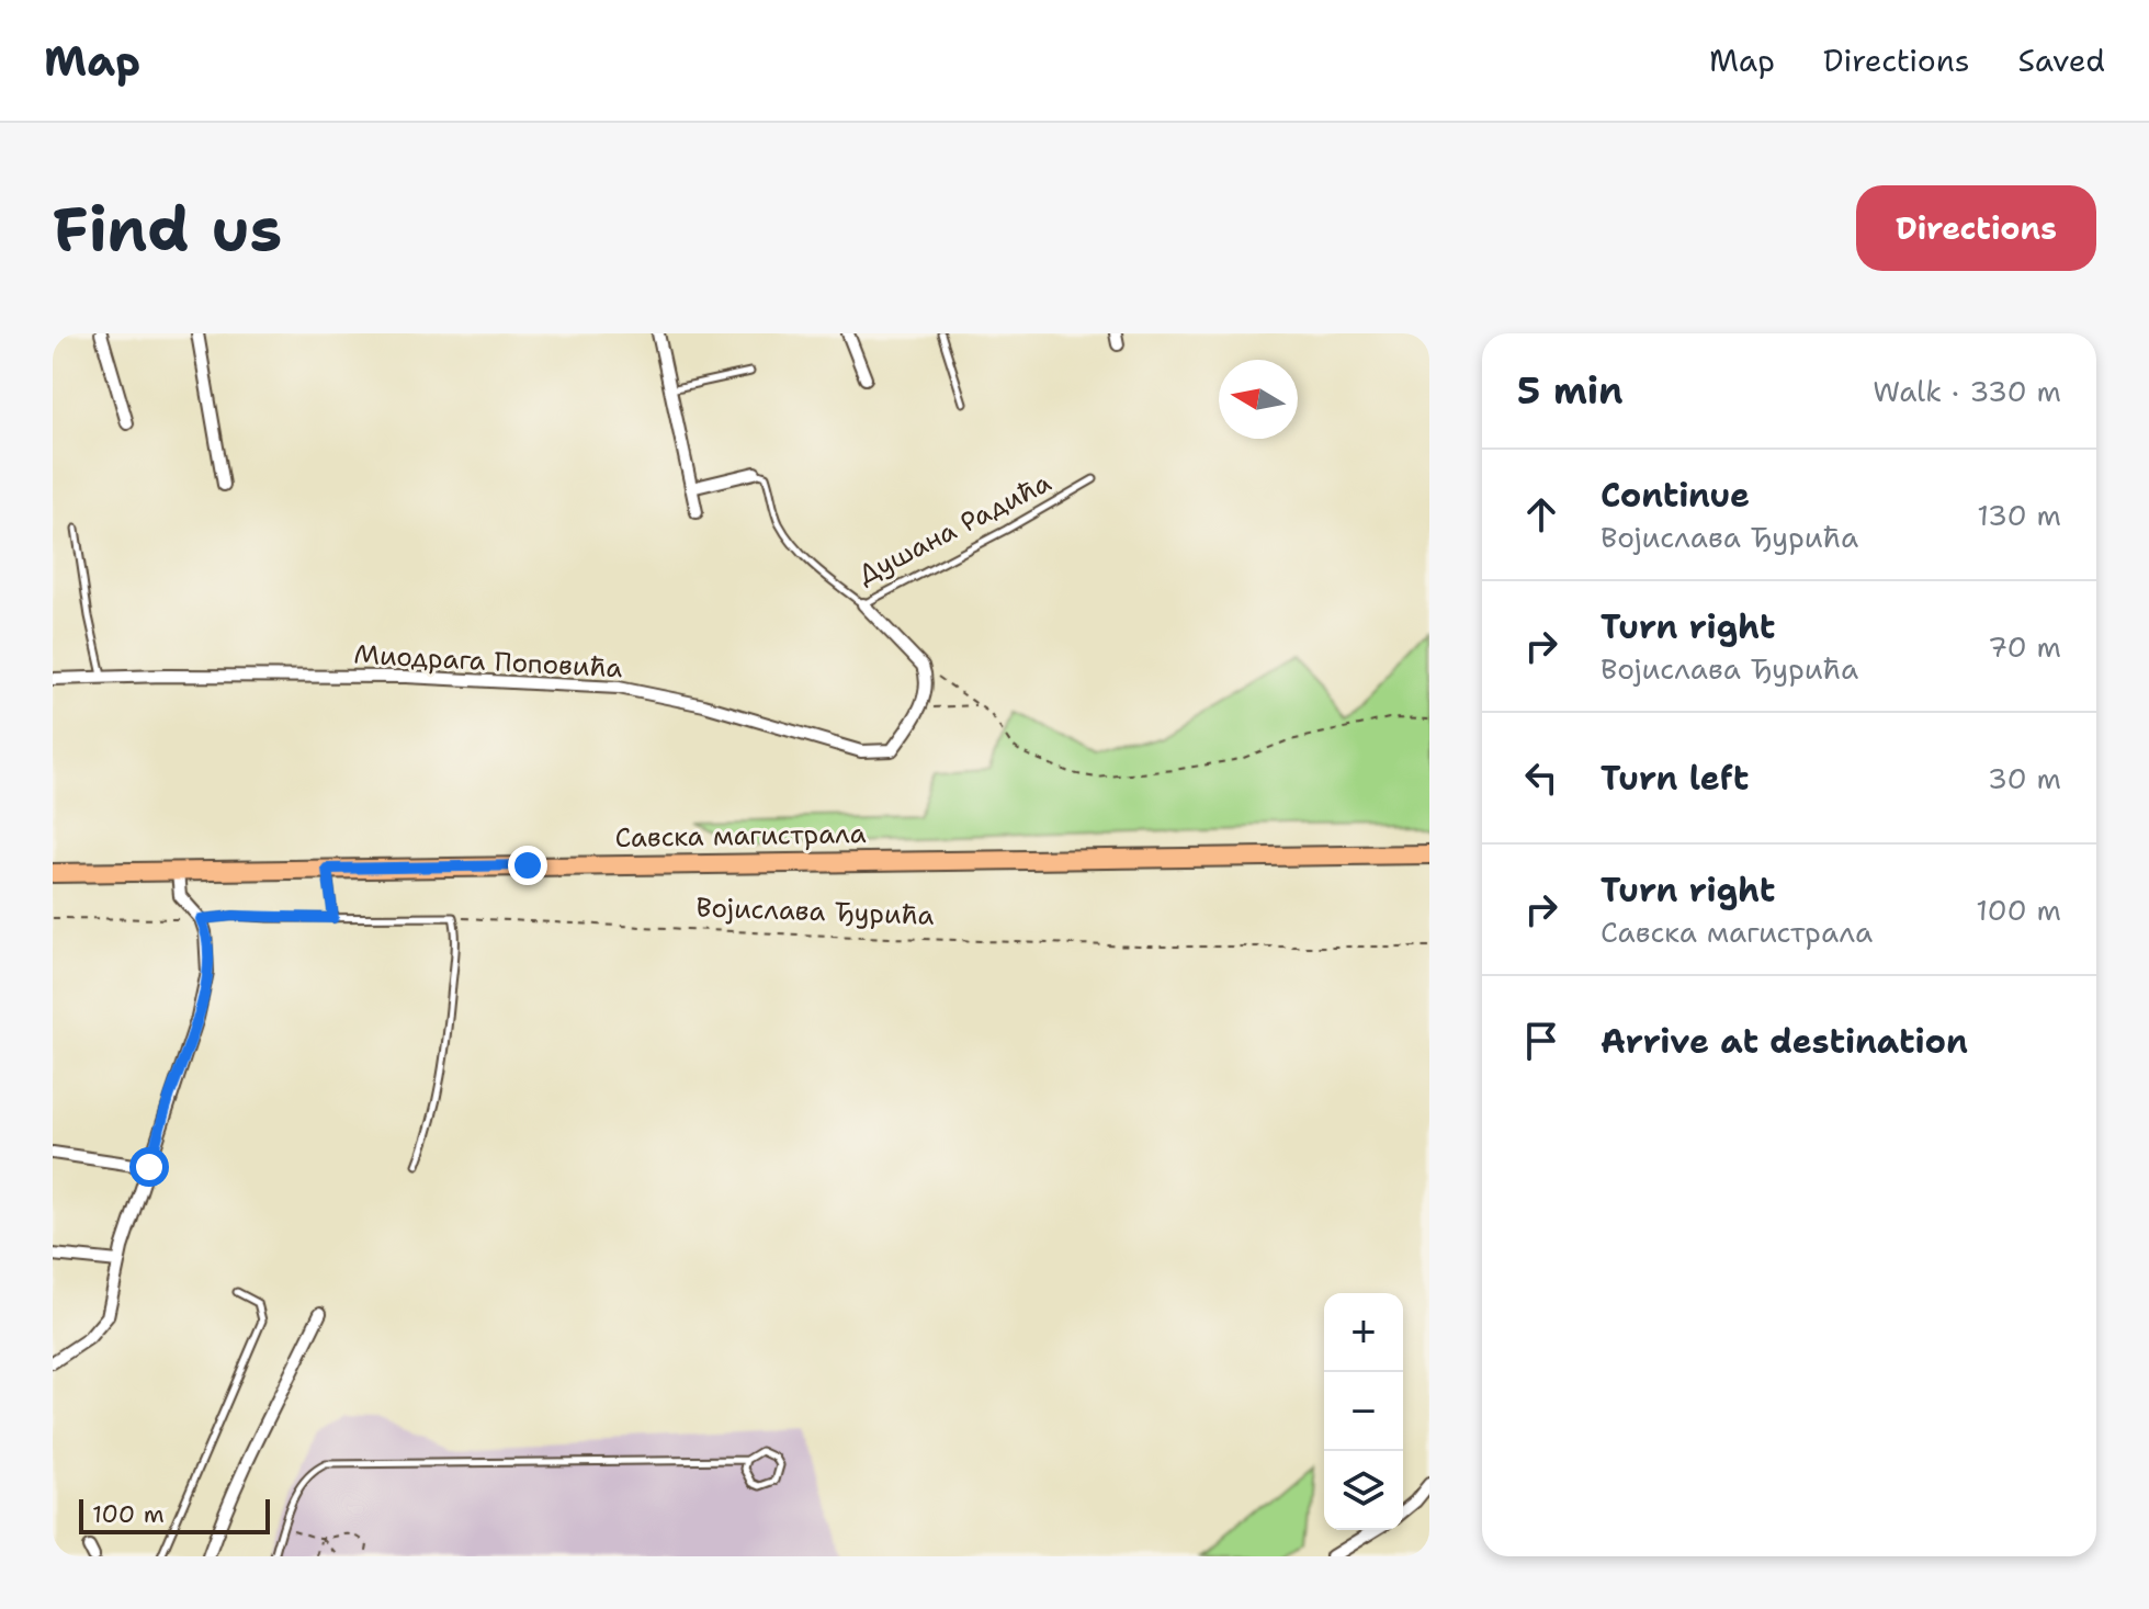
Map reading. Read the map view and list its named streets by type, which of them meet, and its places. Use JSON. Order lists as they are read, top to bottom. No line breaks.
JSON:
{"streets":{"main road":["Савска магистрала"],"street":["Душана Радића","Миодрага Поповића"],"path":["Војислава Ђурића"]},"scale_bar":"100 m","north":"left","page":{"header":"Map","nav":["Map","Directions","Saved"],"buttons":"Directions","title":"Find us","heading":["5 min","Walk · 330 m"],"list":[["Continue","Војислава Ђурића","130 m"],["Turn right","Војислава Ђурића","70 m"],["Turn left","30 m"],["Turn right","Савска магистрала","100 m"],"Arrive at destination"],"map_buttons":["+","−"],"scale":"100 m"}}
